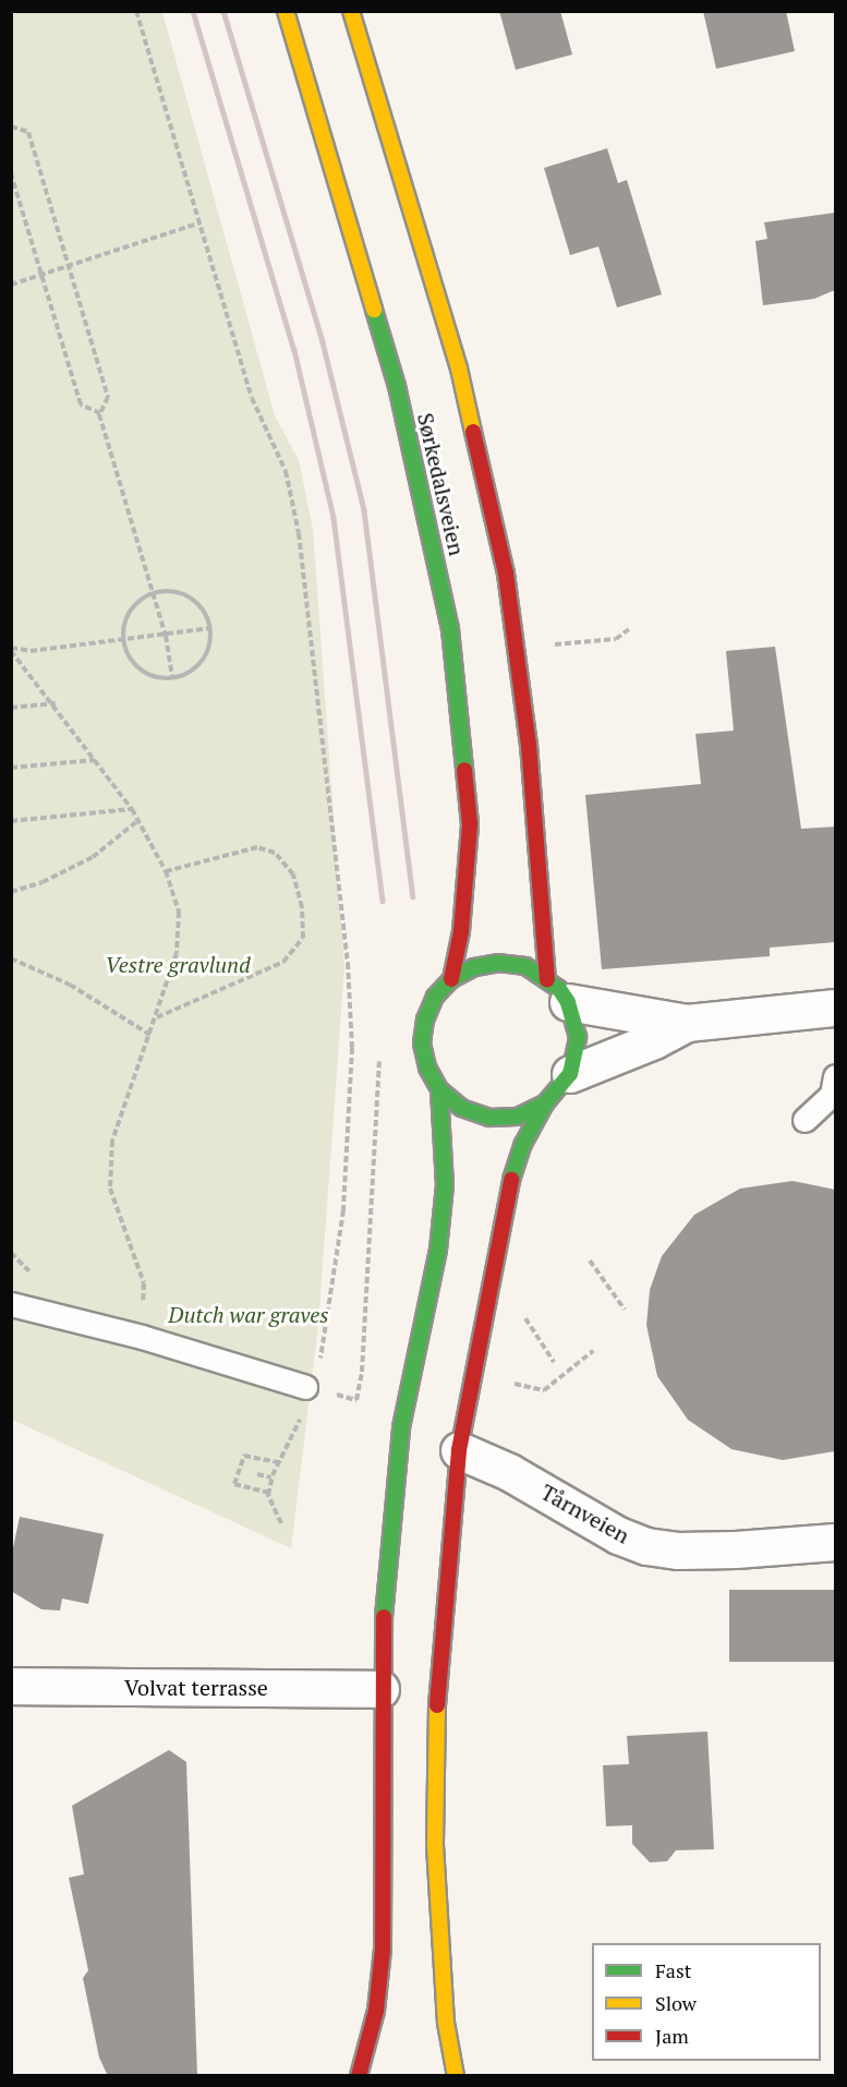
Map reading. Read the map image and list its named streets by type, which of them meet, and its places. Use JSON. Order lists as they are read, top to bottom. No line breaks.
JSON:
{"streets":{"main road":["Sørkedalsveien"],"street":["Tårnveien","Volvat terrasse"]},"parks":["Vestre gravlund","Dutch war graves"],"legend":["Fast","Slow","Jam"]}
